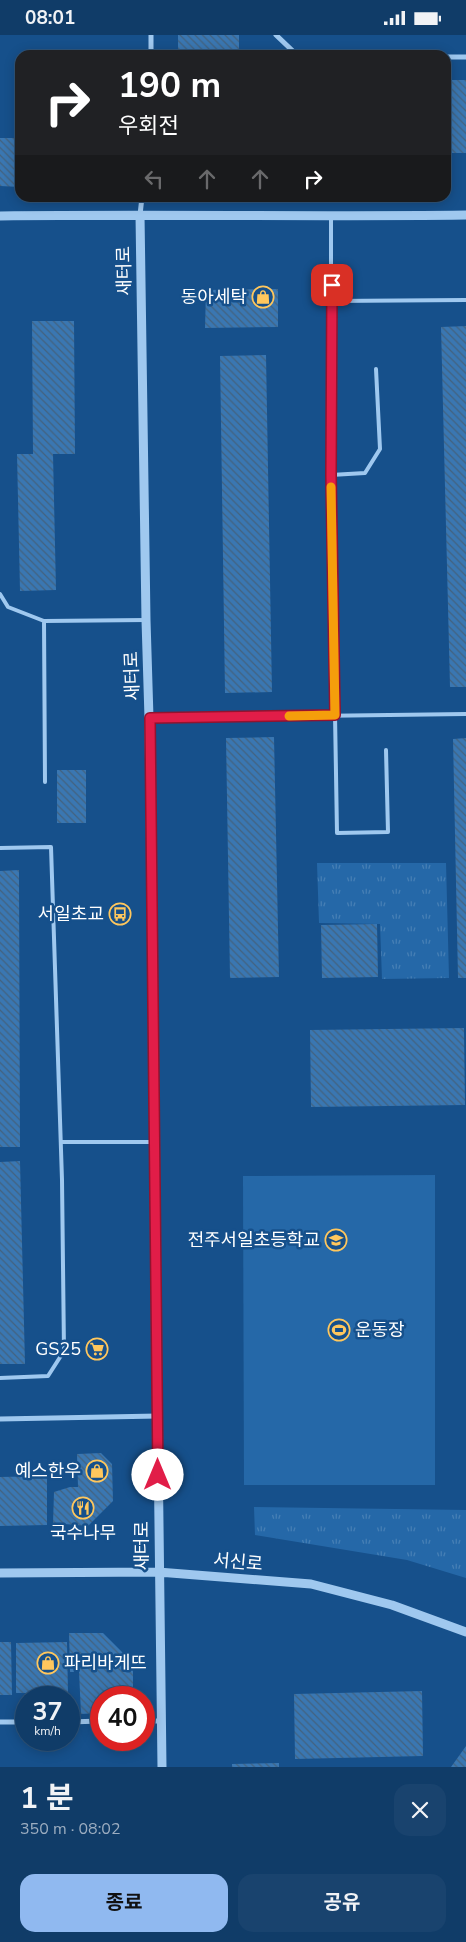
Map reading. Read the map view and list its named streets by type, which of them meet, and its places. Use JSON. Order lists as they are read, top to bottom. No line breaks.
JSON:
{"streets":{"street":["새터로","서신로"]},"crossings":[["새터로","서신로"]],"places":{"shop":["동아세탁","예스한우","파리바게뜨"],"bus stop":["서일초교"],"school or university":["전주서일초등학교"],"sports":["운동장"],"supermarket":["GS25"],"restaurant":["국수나무"]},"page":{"status":"08:01","turn":["190 m","우회전"],"speed":"37 km/h","limit":"40","heading":["1 분","350 m · 08:02"],"buttons":["종료","공유"]}}
